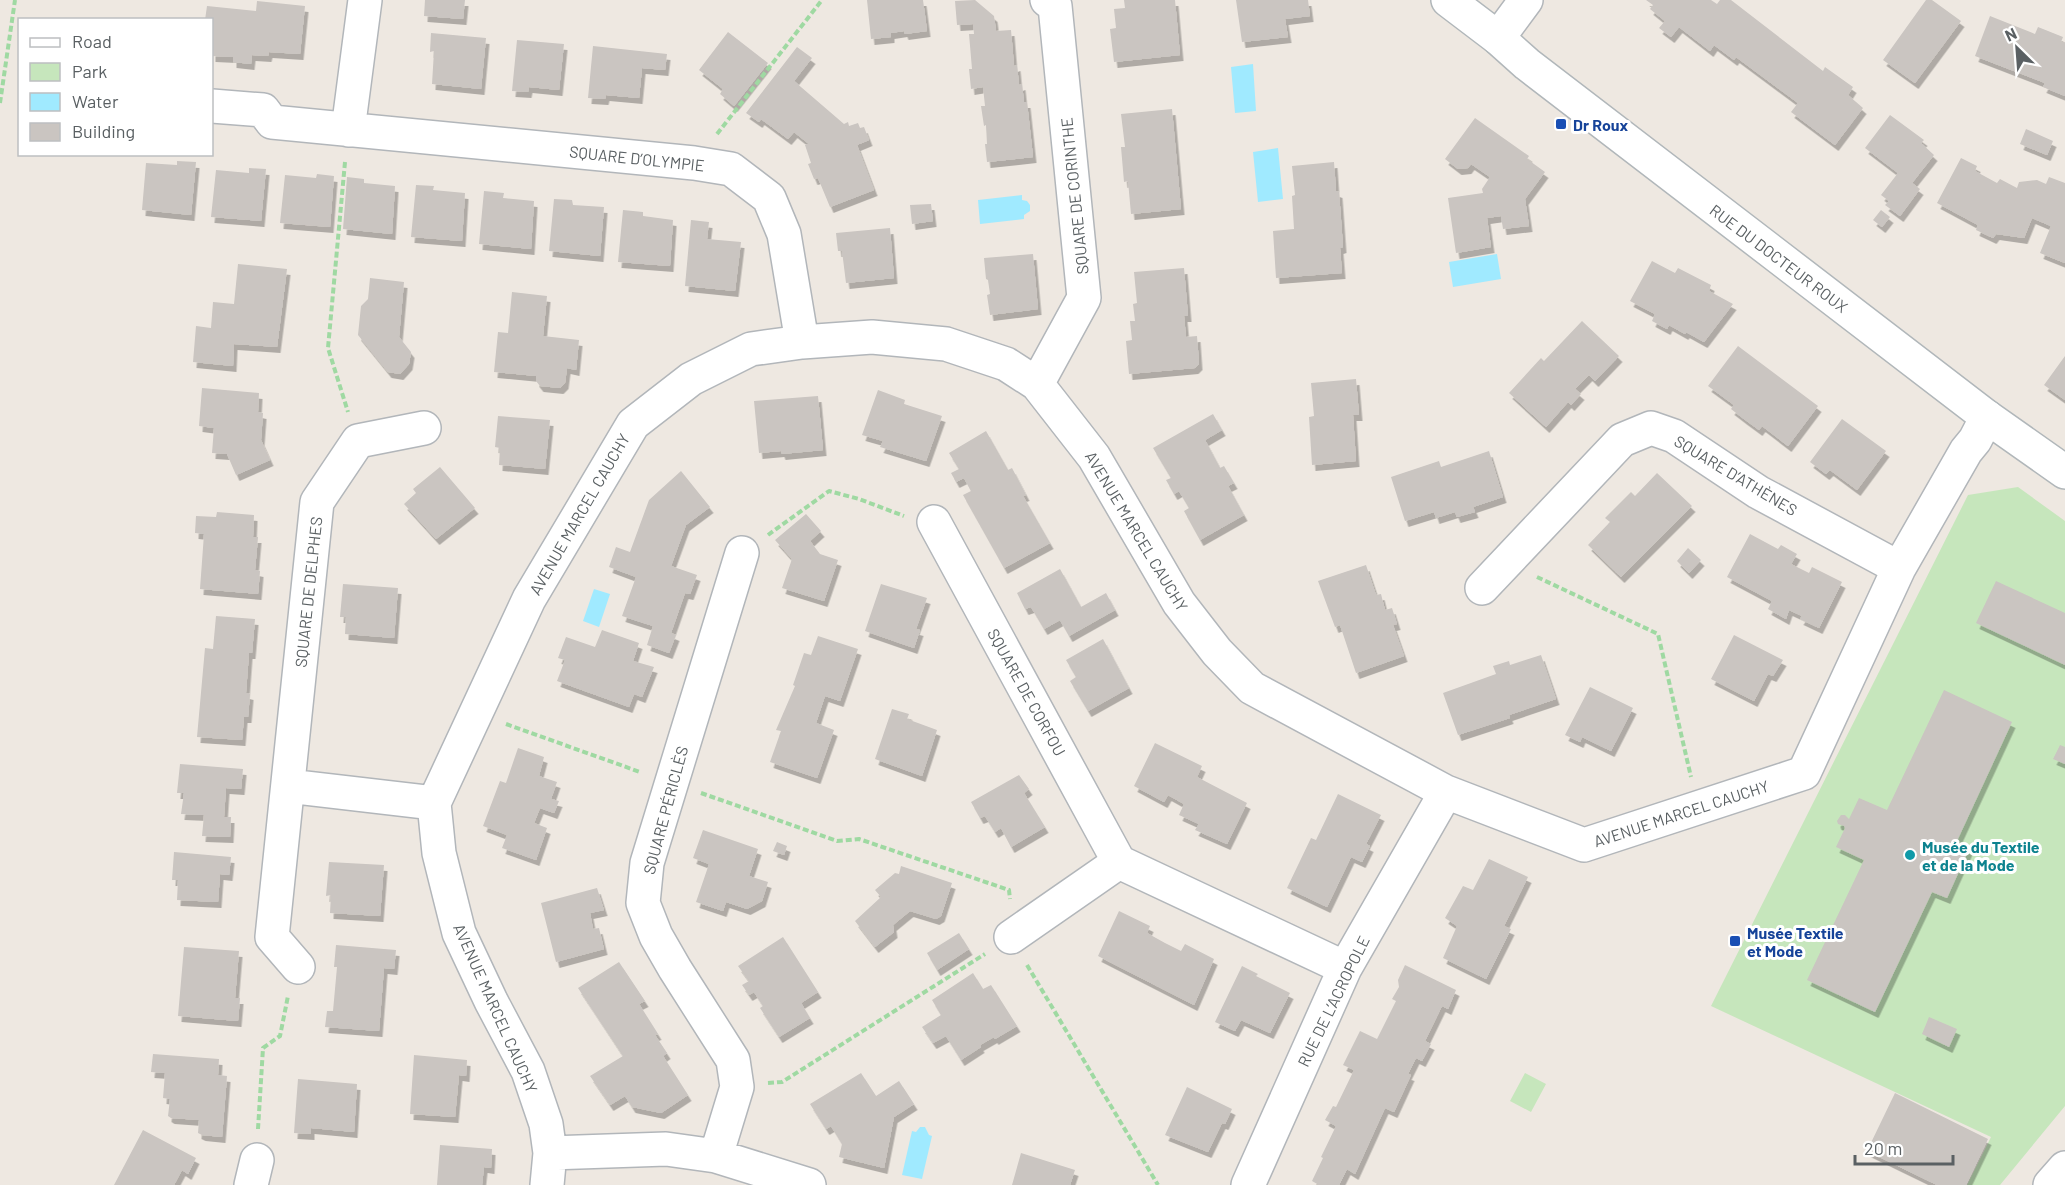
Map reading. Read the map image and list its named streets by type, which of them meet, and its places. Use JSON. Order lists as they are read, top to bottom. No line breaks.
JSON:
{"streets":{"street":["SQUARE D’OLYMPIE","SQUARE DE CORINTHE","RUE DU DOCTEUR ROUX","SQUARE D’ATHÈNES","AVENUE MARCEL CAUCHY","SQUARE DE DELPHES","SQUARE DE CORFOU","SQUARE PÉRICLÈS","RUE DE L’ACROPOLE"]},"crossings":[["SQUARE D’OLYMPIE","AVENUE MARCEL CAUCHY"],["SQUARE DE CORINTHE","AVENUE MARCEL CAUCHY"],["RUE DU DOCTEUR ROUX","AVENUE MARCEL CAUCHY"],["SQUARE D’ATHÈNES","AVENUE MARCEL CAUCHY"],["AVENUE MARCEL CAUCHY","RUE DE L’ACROPOLE"]],"places":{"transit":["Dr Roux","Musée Textile et Mode"],"other":["Musée du Textile et de la Mode"]},"legend":["Road","Park","Water","Building"],"scale_bar":"20 m","north":"top left"}
